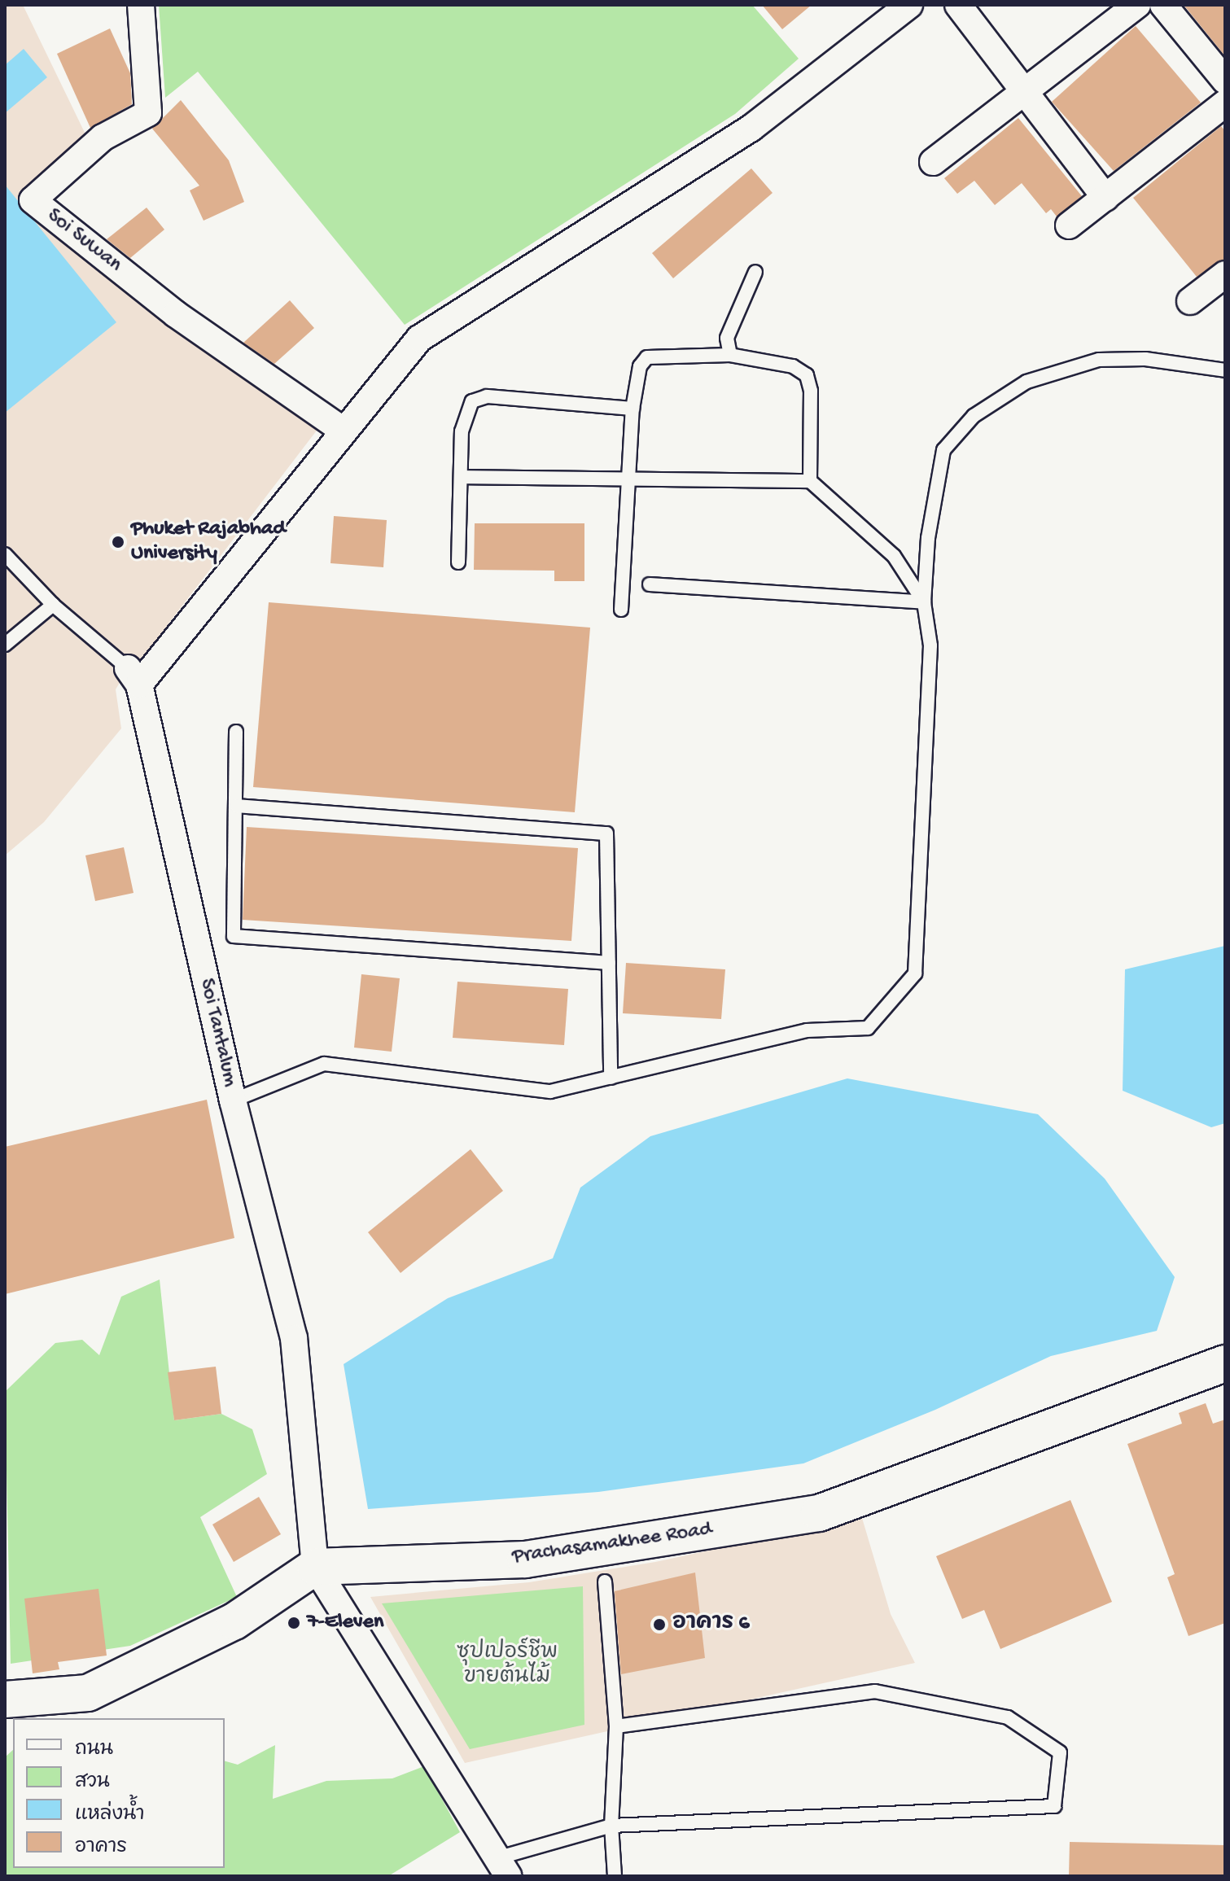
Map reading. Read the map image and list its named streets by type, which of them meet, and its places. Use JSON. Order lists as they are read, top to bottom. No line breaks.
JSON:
{"streets":{"street":["Soi Suwan","Soi Tantalum","Prachasamakhee Road"]},"crossings":[["Soi Tantalum","Prachasamakhee Road"]],"parks":["ซุปเปอร์ชีพ ขายต้นไม้"],"places":["Phuket Rajabhad University","7-Eleven","อาคาร 6"],"legend":["ถนน","สวน","แหล่งน้ำ","อาคาร"]}
